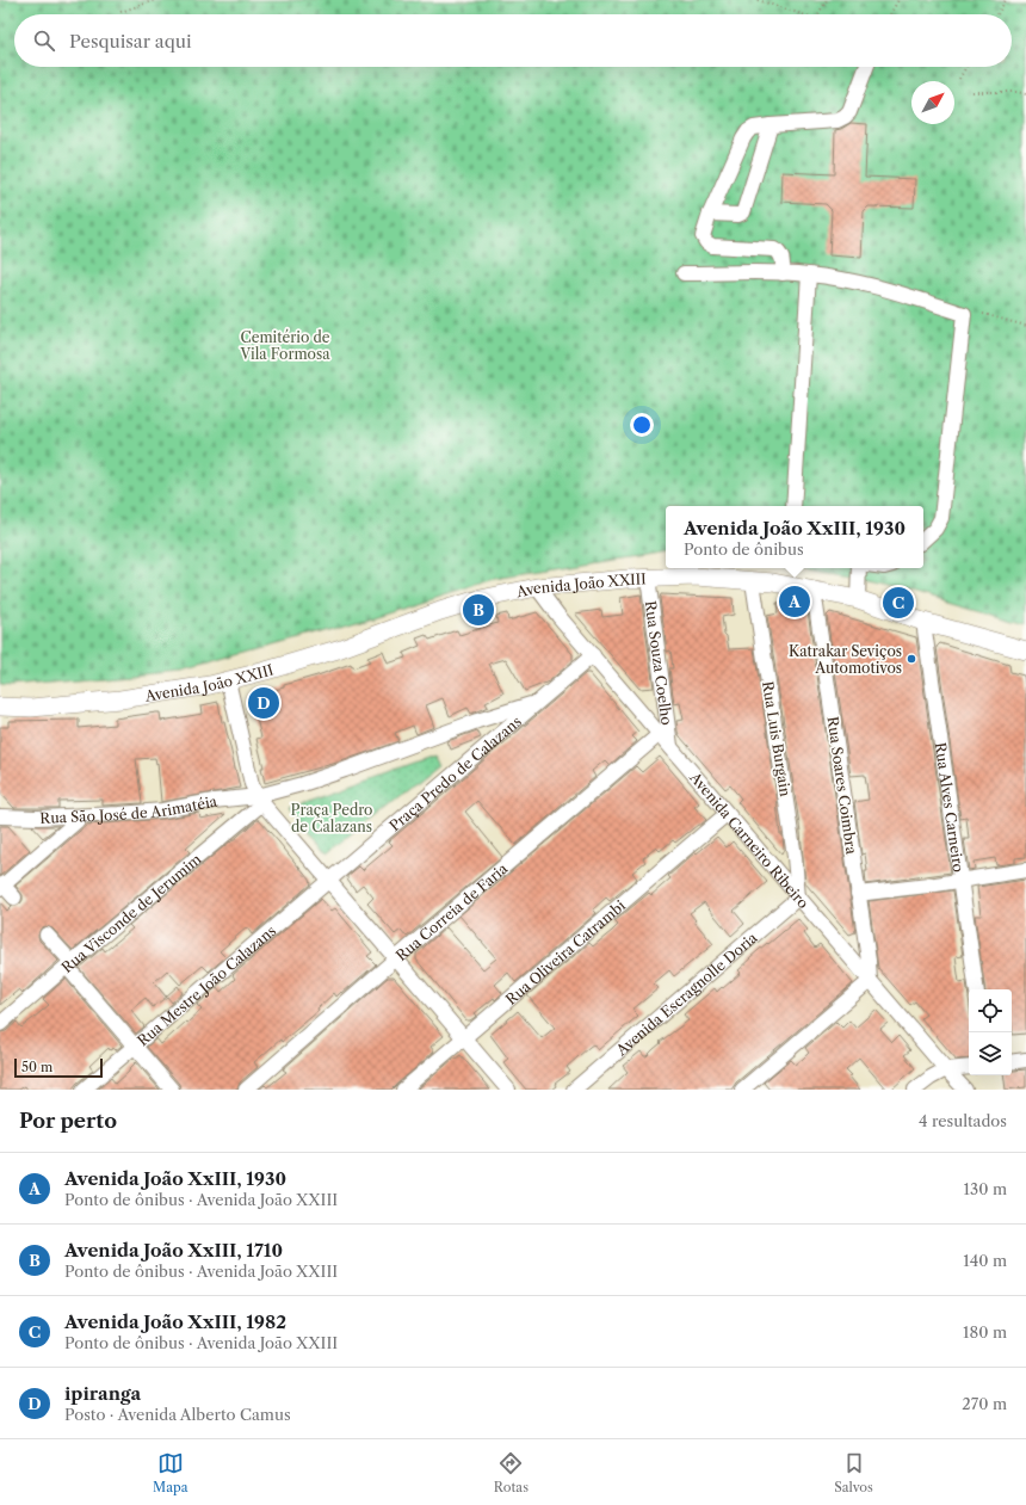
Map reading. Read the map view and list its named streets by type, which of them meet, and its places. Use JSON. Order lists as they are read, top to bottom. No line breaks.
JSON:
{"streets":{"main road":["Avenida João XXIII"],"street":["Rua Souza Coelho","Rua Luis Burgain","Praça Predo de Calazans","Rua Soares Coimbra","Rua Alves Carneiro","Rua São José de Arimatéia","Avenida Carneiro Ribeiro","Rua Correia de Faria","Rua Visconde de Jerumim","Rua Oliveira Catrambi","Rua Mestre João Calazans","Avenida Escragnolle Doria"]},"crossings":[["Avenida João XXIII","Rua Souza Coelho"],["Avenida João XXIII","Rua Luis Burgain"],["Avenida João XXIII","Rua Soares Coimbra"],["Avenida João XXIII","Rua Alves Carneiro"],["Avenida João XXIII","Avenida Carneiro Ribeiro"],["Rua Souza Coelho","Avenida Carneiro Ribeiro"],["Rua Luis Burgain","Avenida Carneiro Ribeiro"],["Rua Luis Burgain","Avenida Escragnolle Doria"],["Praça Predo de Calazans","Rua Mestre João Calazans"],["Rua Soares Coimbra","Avenida Carneiro Ribeiro"],["Rua São José de Arimatéia","Rua Visconde de Jerumim"],["Avenida Carneiro Ribeiro","Rua Correia de Faria"],["Avenida Carneiro Ribeiro","Rua Oliveira Catrambi"],["Avenida Carneiro Ribeiro","Avenida Escragnolle Doria"]],"parks":["Cemitério de Vila Formosa","Praça Pedro de Calazans"],"places":["Katrakar Seviços Automotivos"],"scale_bar":"50 m","north":"top right","page":{"search":"Pesquisar aqui","popup":["Avenida João XxIII, 1930","Ponto de ônibus"],"pins":["A","C","B","D"],"scale":"50 m","heading":["Por perto","4 resultados"],"list":[{"mark":"A","name":"Avenida João XxIII, 1930","note":"Ponto de ônibus · Avenida João XXIII","value":"130 m"},{"mark":"B","name":"Avenida João XxIII, 1710","note":"Ponto de ônibus · Avenida João XXIII","value":"140 m"},{"mark":"C","name":"Avenida João XxIII, 1982","note":"Ponto de ônibus · Avenida João XXIII","value":"180 m"},{"mark":"D","name":"ipiranga","note":"Posto · Avenida Alberto Camus","value":"270 m"}],"nav":["Mapa","Rotas","Salvos"]}}
